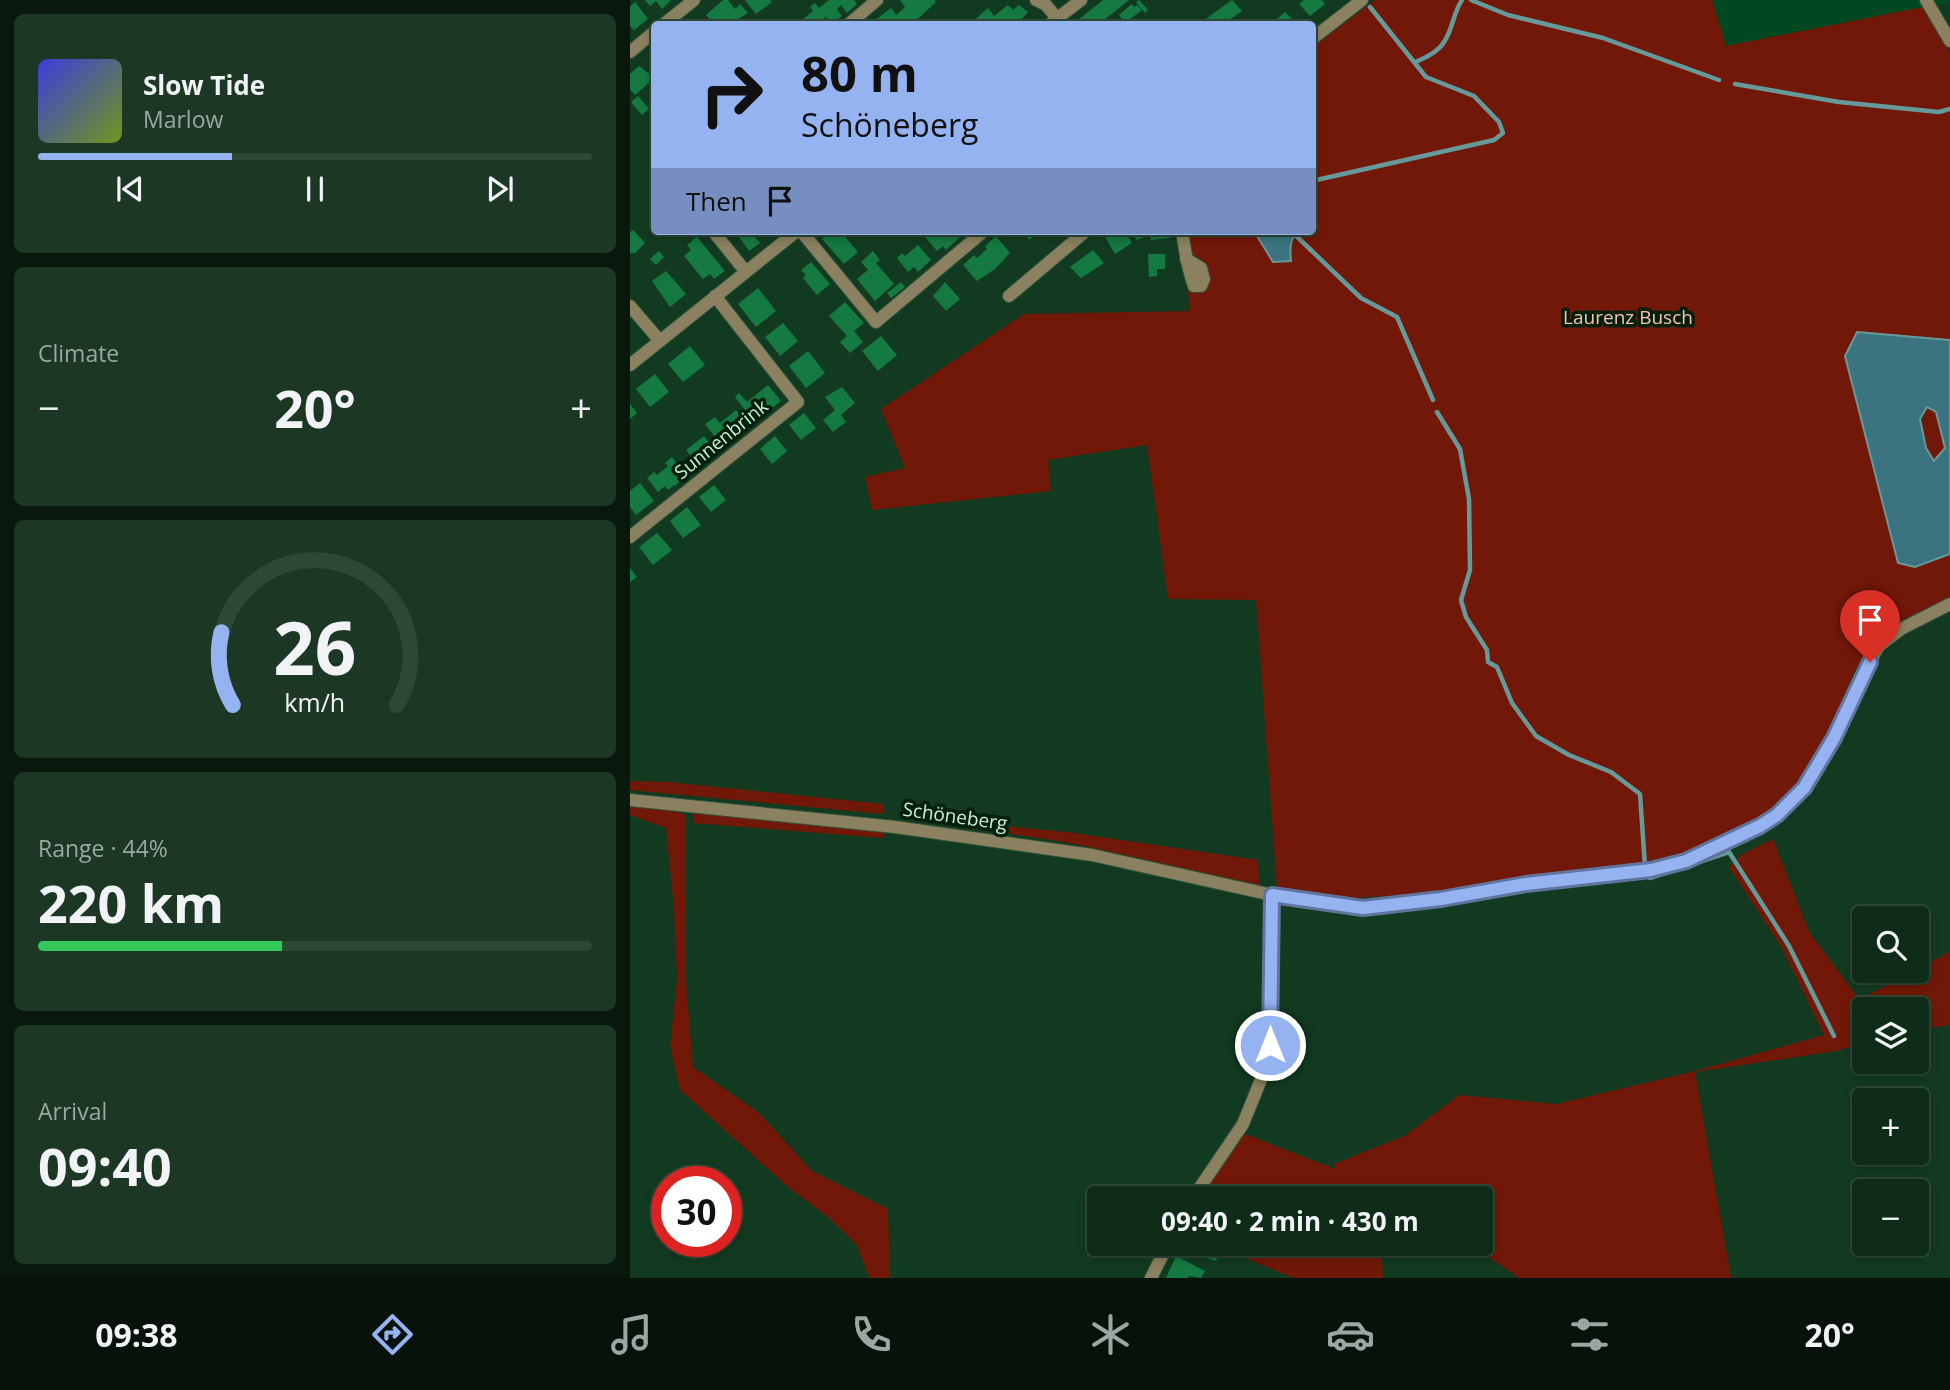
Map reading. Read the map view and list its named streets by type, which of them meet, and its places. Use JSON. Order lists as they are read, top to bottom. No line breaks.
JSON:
{"streets":{"street":["Sunnenbrink","Schöneberg"]},"parks":["Laurenz Busch"],"page":{"turn":["80 m","Schöneberg"],"song":["Slow Tide","Marlow"],"then":"Then","tile":["Climate",["Range · 44%","220 km"],["Arrival","09:40"]],"heat":["−","20°","+"],"map_buttons":["+","−"],"limit":"30","trip":"09:40 · 2 min · 430 m","tabs":["09:38","20°"],"gauge":["26","km/h"]}}
